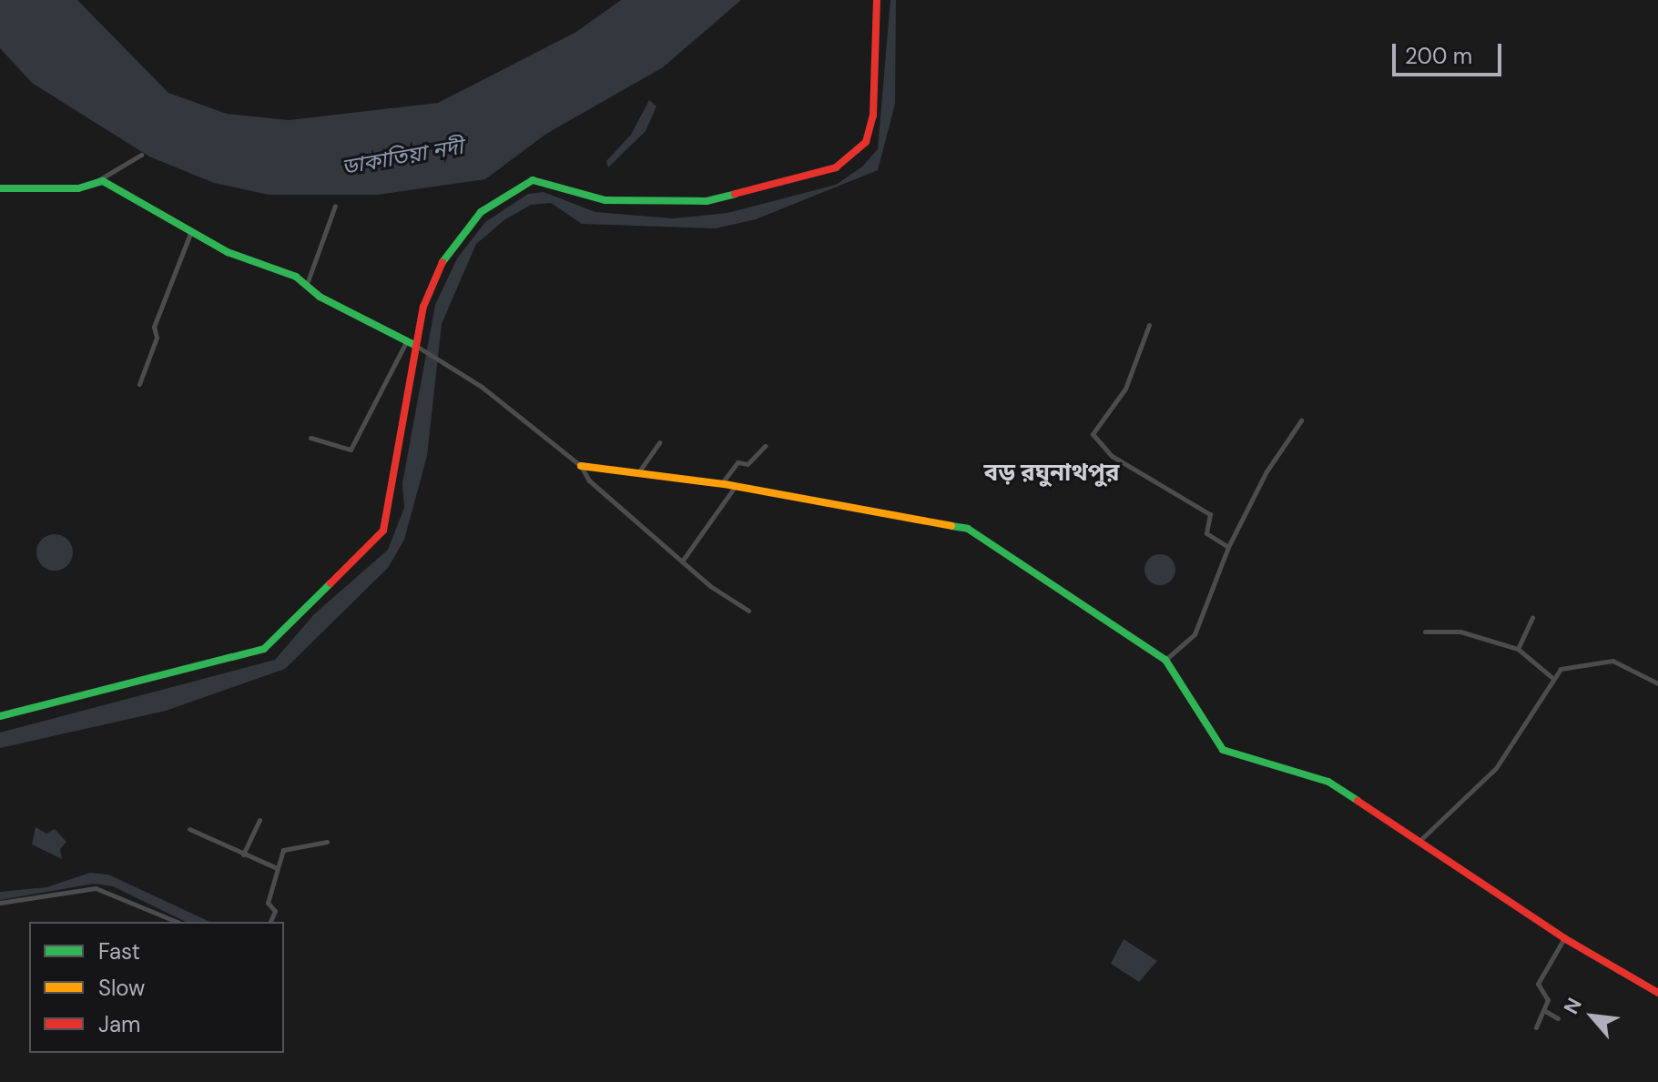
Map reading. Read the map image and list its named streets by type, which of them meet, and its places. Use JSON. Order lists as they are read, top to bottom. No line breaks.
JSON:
{"districts":["বড় রঘুনাথপুর"],"water":["ডাকাতিয়া নদী"],"legend":["Fast","Slow","Jam"],"scale_bar":"200 m","north":"top left"}
